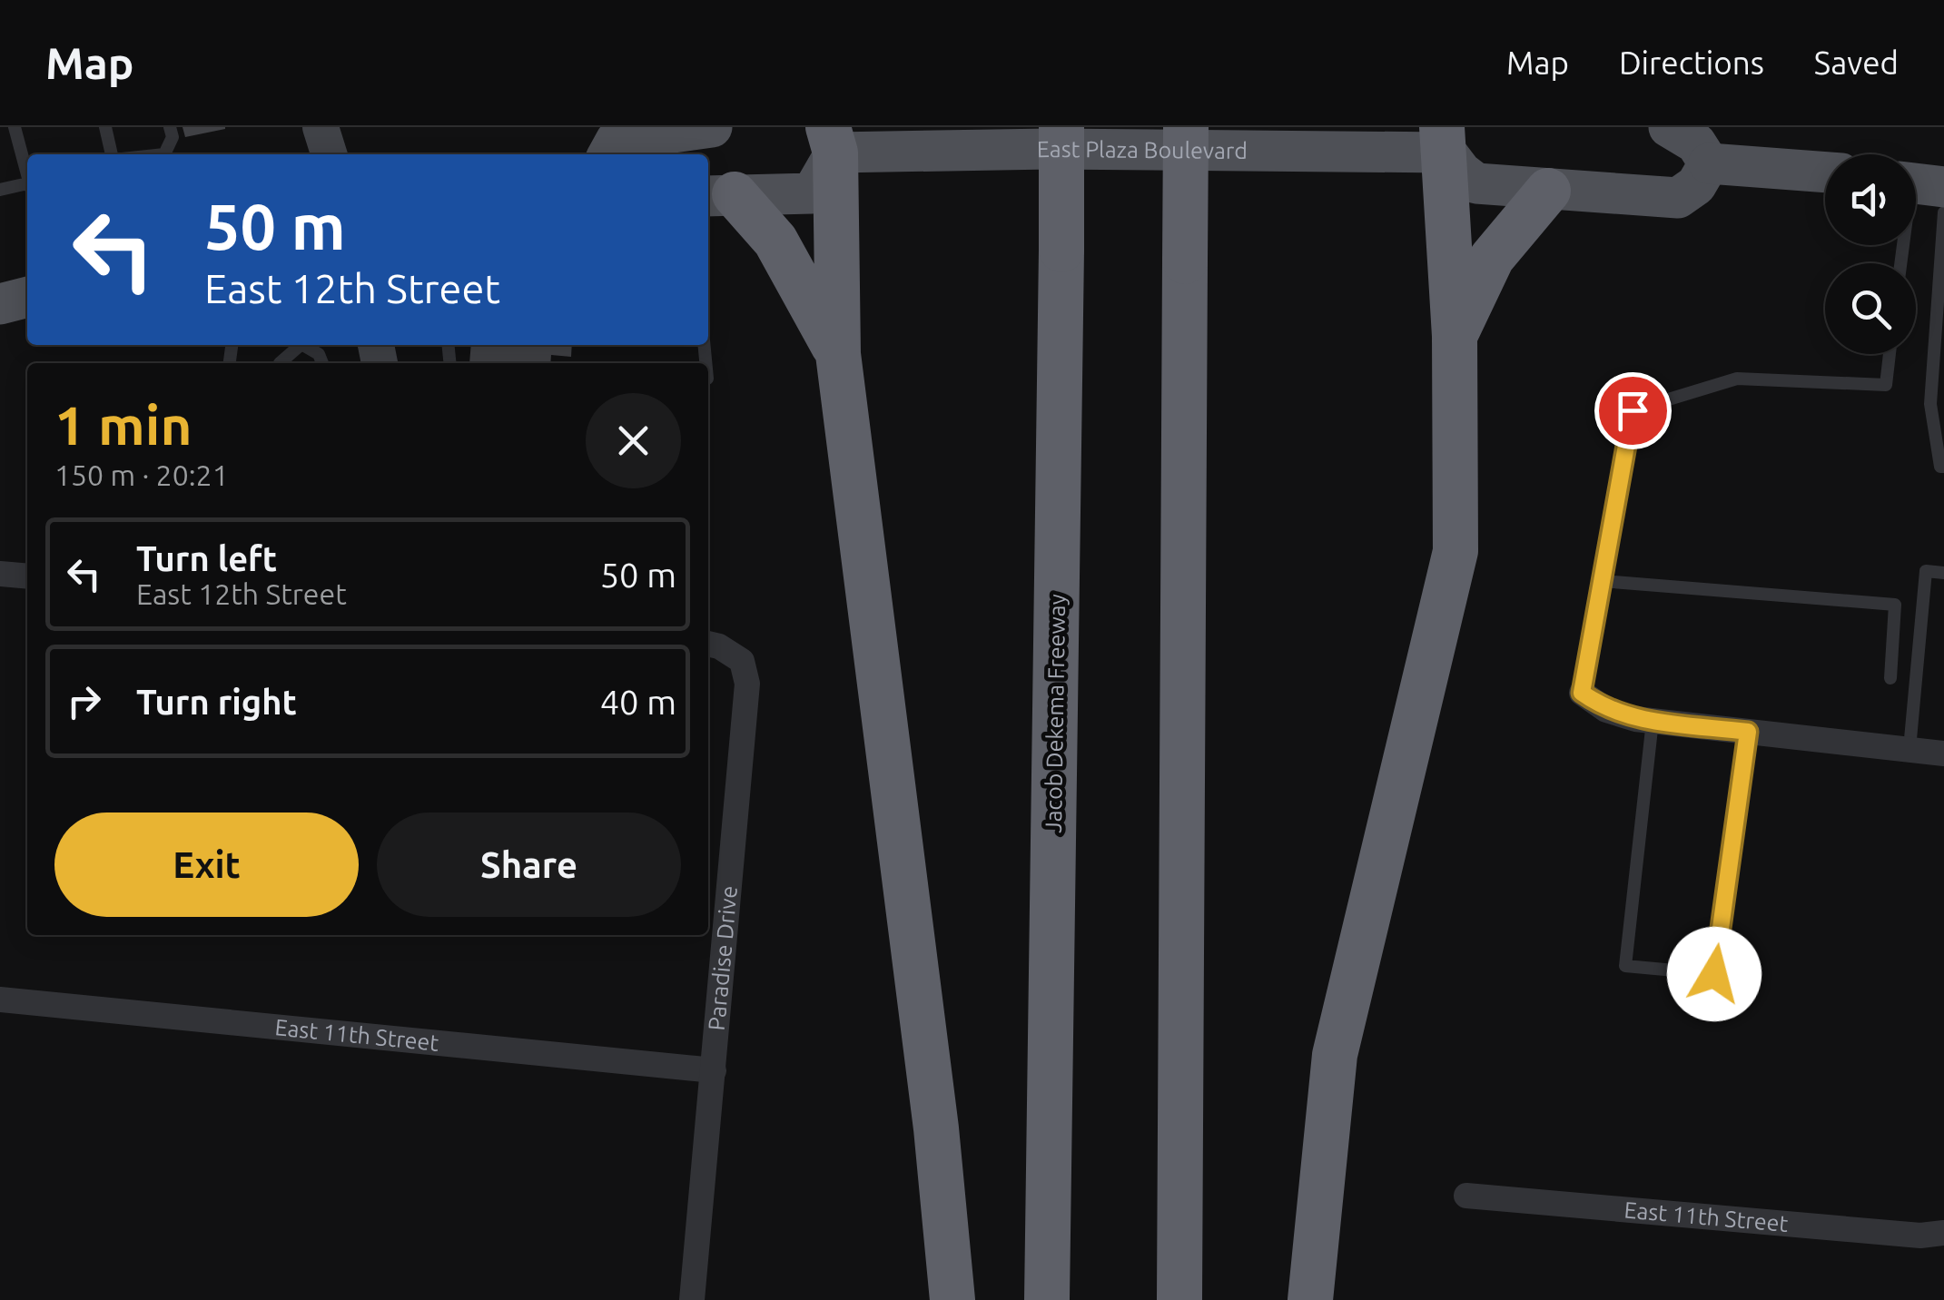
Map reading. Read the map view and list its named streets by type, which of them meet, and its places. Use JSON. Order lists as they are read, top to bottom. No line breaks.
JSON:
{"streets":{"highway":["Jacob Dekema Freeway"],"main road":["East Plaza Boulevard"],"street":["Paradise Drive","East 11th Street"]},"crossings":[["Paradise Drive","East 11th Street"]],"page":{"header":"Map","nav":["Map","Directions","Saved"],"turn":["50 m","East 12th Street"],"heading":["1 min","150 m · 20:21"],"list":[{"name":"Turn left","note":"East 12th Street","value":"50 m"},{"name":"Turn right","value":"40 m"}],"buttons":["Exit","Share"]}}
